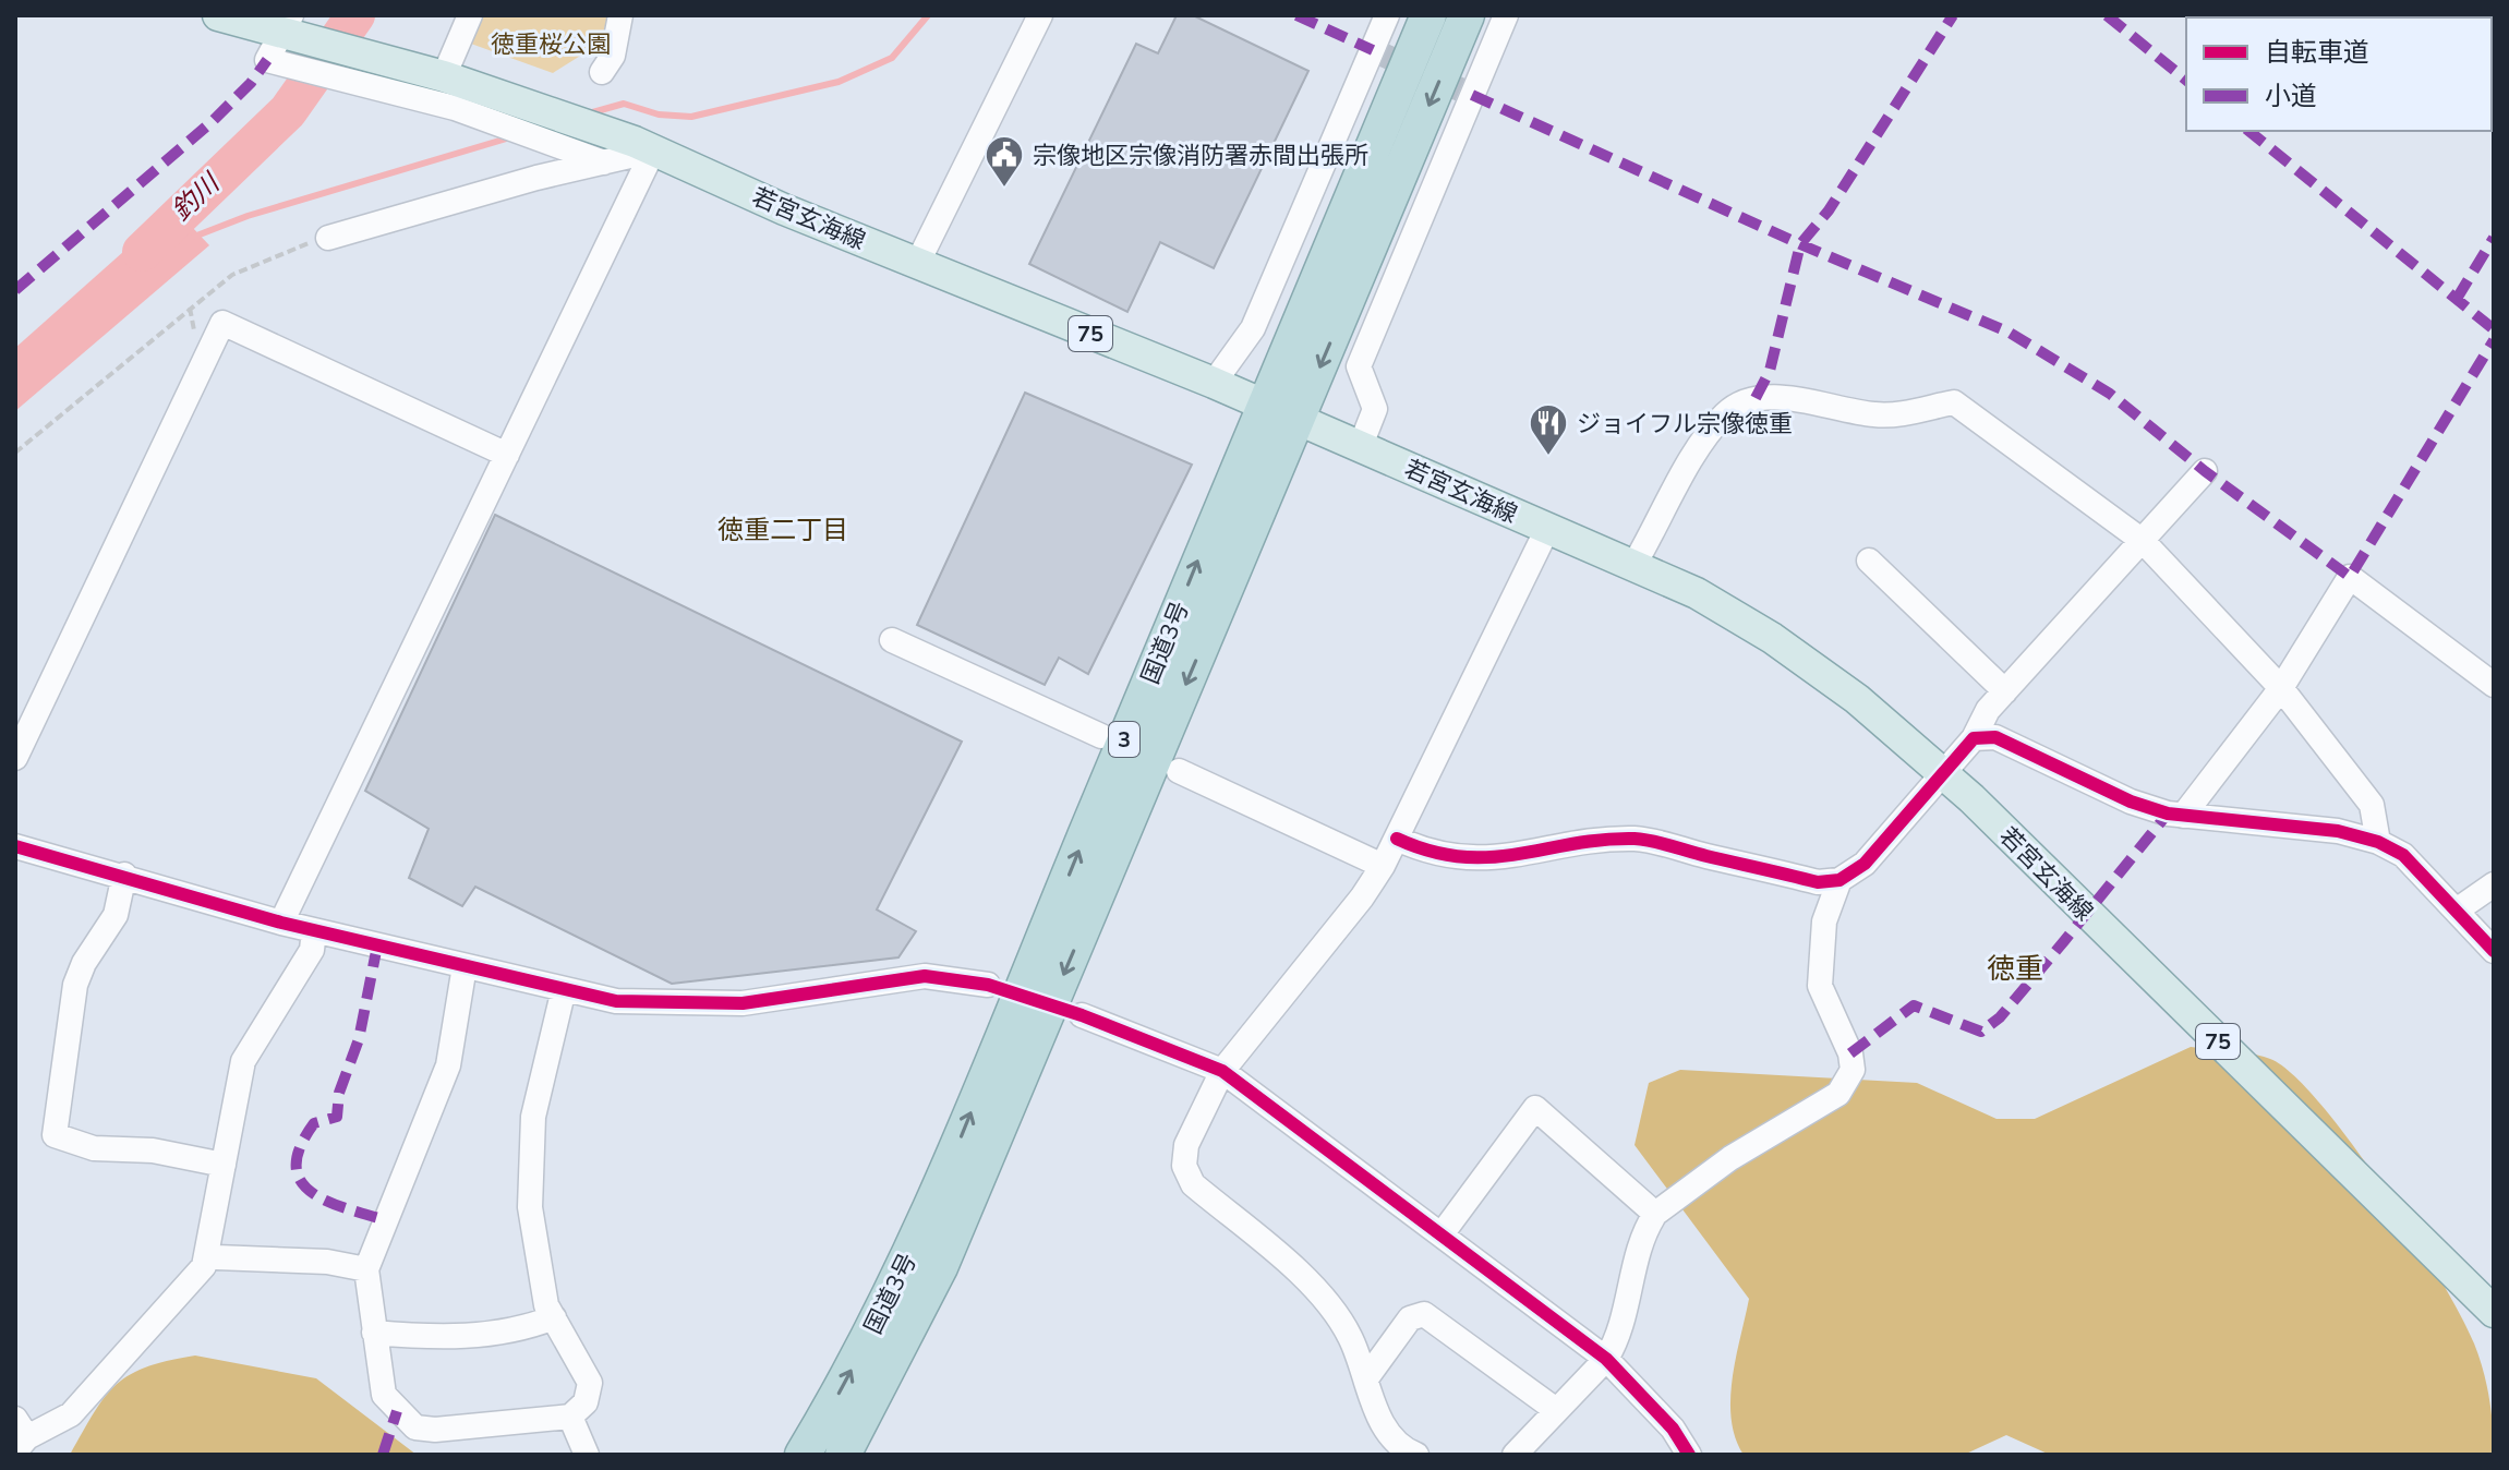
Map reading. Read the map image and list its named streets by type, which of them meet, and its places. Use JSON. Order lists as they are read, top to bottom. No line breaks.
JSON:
{"streets":{"highway":["国道3号","3"],"main road":["若宮玄海線","75"]},"crossings":[["若宮玄海線","国道3号"]],"districts":["徳重二丁目","徳重"],"water":["釣川"],"parks":["徳重桜公園"],"places":{"public building":["宗像地区宗像消防署赤間出張所"],"restaurant":["ジョイフル宗像徳重"]},"legend":["自転車道","小道"]}
